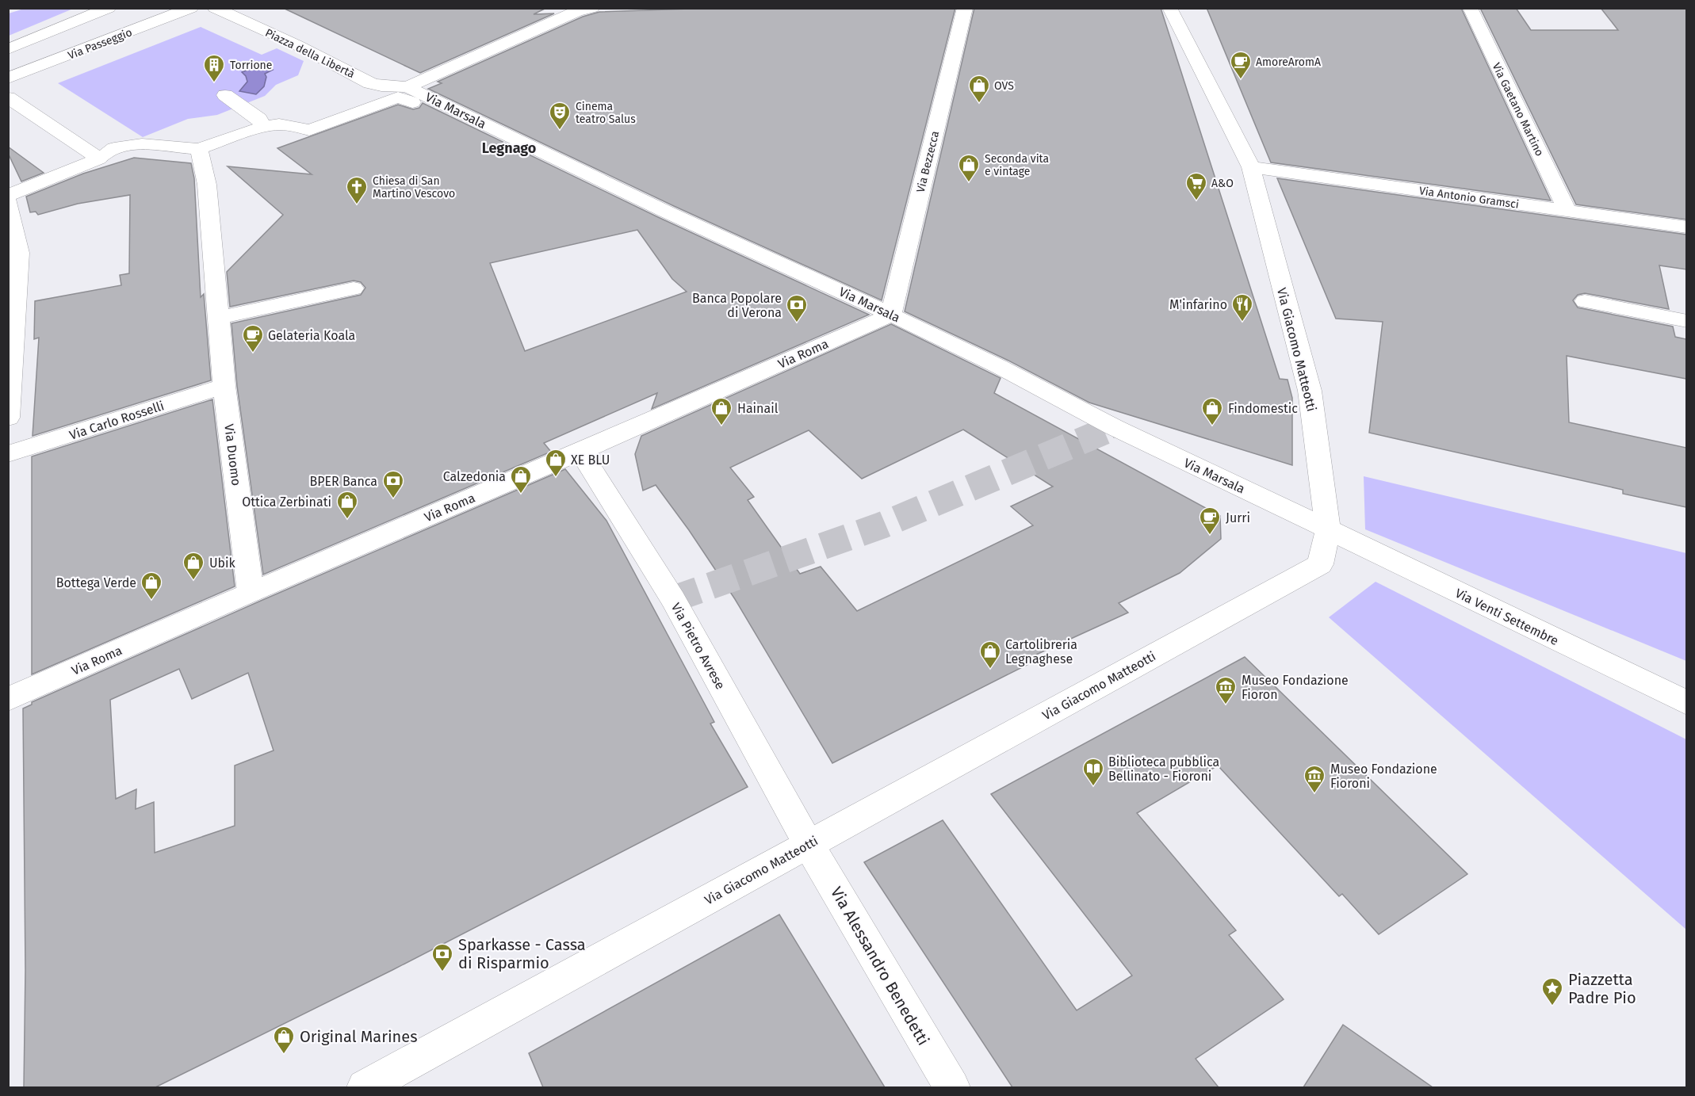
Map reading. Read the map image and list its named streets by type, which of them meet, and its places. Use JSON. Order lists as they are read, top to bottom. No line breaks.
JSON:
{"streets":{"street":["Via Passeggio","Piazza della Libertà","Via Gaetano Martino","Via Marsala","Via Bezzecca","Via Antonio Gramsci","Via Giacomo Matteotti","Via Roma","Via Carlo Rosselli","Via Duomo","Via Venti Settembre","Via Pietro Avrese","Via Alessandro Benedetti"]},"crossings":[["Piazza della Libertà","Via Marsala"],["Via Gaetano Martino","Via Antonio Gramsci"],["Via Marsala","Via Bezzecca"],["Via Marsala","Via Giacomo Matteotti"],["Via Marsala","Via Roma"],["Via Marsala","Via Venti Settembre"],["Via Bezzecca","Via Roma"],["Via Antonio Gramsci","Via Giacomo Matteotti"],["Via Giacomo Matteotti","Via Venti Settembre"],["Via Giacomo Matteotti","Via Pietro Avrese"],["Via Giacomo Matteotti","Via Alessandro Benedetti"],["Via Roma","Via Duomo"],["Via Roma","Via Pietro Avrese"],["Via Carlo Rosselli","Via Duomo"],["Via Pietro Avrese","Via Alessandro Benedetti"]],"districts":["Legnago"],"places":{"cafe":["AmoreAromA","Gelateria Koala","Jurri"],"building":["Torrione"],"shop":["OVS","Seconda vita e vintage","Hainail","Findomestic","XE BLU","Calzedonia","Ottica Zerbinati","Ubik","Bottega Verde","Cartolibreria Legnaghese","Original Marines"],"theatre":["Cinema teatro Salus"],"supermarket":["A&O"],"church":["Chiesa di San Martino Vescovo"],"restaurant":["M'infarino"],"bank":["Banca Popolare di Verona","BPER Banca","Sparkasse - Cassa di Risparmio"],"museum":["Museo Fondazione Fioron","Museo Fondazione Fioroni"],"library":["Biblioteca pubblica Bellinato - Fioroni"],"place":["Piazzetta Padre Pio"]}}
